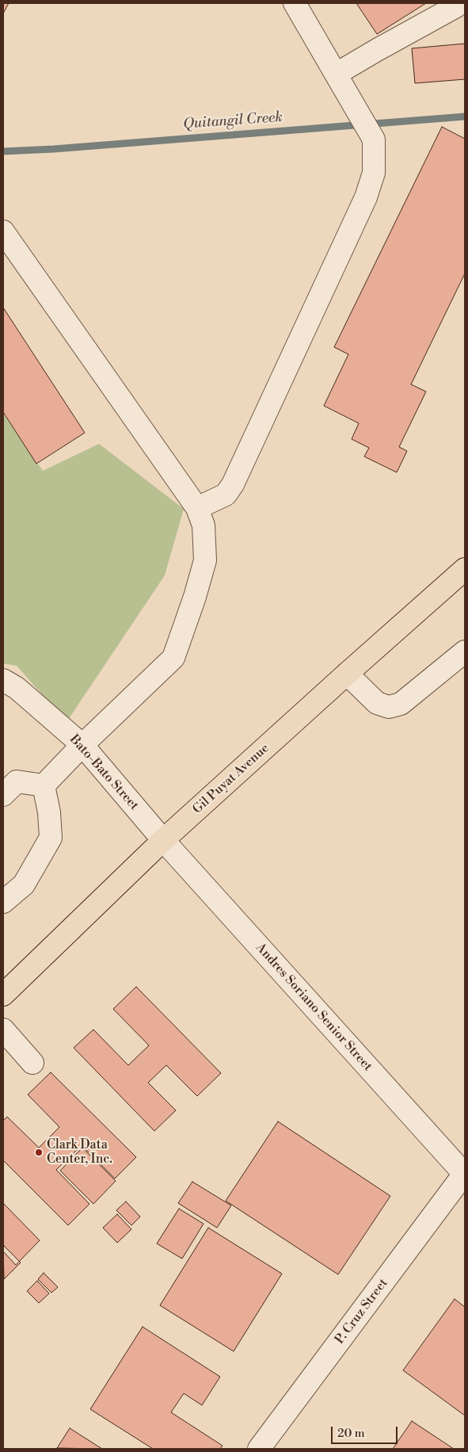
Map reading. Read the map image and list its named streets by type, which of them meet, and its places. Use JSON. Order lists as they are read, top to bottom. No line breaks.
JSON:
{"streets":{"main road":["Gil Puyat Avenue"],"street":["Bato-Bato Street","Andres Soriano Senior Street","P. Cruz Street"]},"crossings":[["Bato-Bato Street","Gil Puyat Avenue"],["Bato-Bato Street","Andres Soriano Senior Street"],["Gil Puyat Avenue","Andres Soriano Senior Street"],["Andres Soriano Senior Street","P. Cruz Street"]],"water":["Quitangil Creek"],"places":["Clark Data Center, Inc."],"scale_bar":"20 m"}
